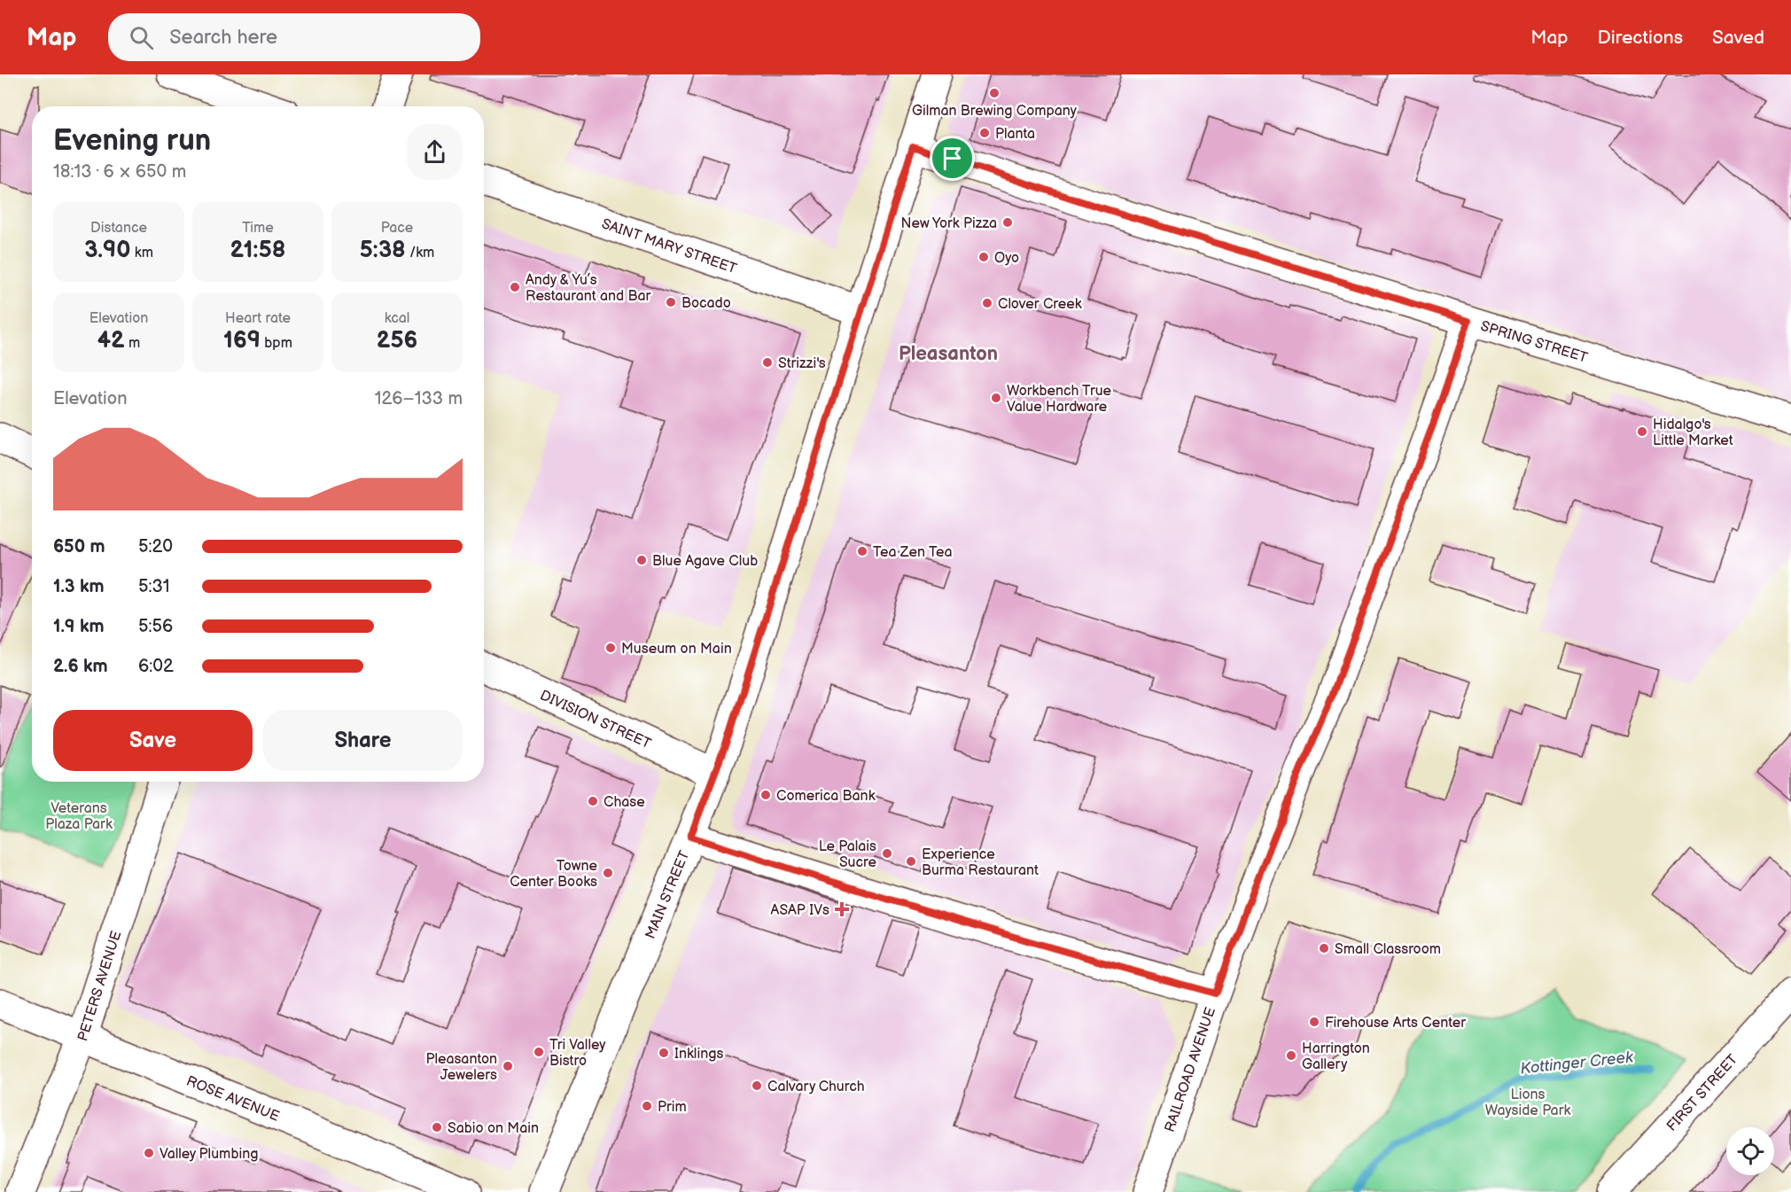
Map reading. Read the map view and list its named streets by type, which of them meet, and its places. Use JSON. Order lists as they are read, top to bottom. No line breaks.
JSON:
{"streets":{"street":["SAINT MARY STREET","SPRING STREET","DIVISION STREET","MAIN STREET","PETERS AVENUE","RAILROAD AVENUE","FIRST STREET","ROSE AVENUE"]},"crossings":[["SAINT MARY STREET","MAIN STREET"],["SPRING STREET","MAIN STREET"],["SPRING STREET","RAILROAD AVENUE"],["DIVISION STREET","MAIN STREET"],["PETERS AVENUE","ROSE AVENUE"]],"districts":["Pleasanton"],"water":["Kottinger Creek"],"parks":["Veterans Plaza Park","Lions Wayside Park"],"places":{"other":["Gilman Brewing Company","Planta","New York Pizza","Oyo","Andy & Yu’s Restaurant and Bar","Bocado","Clover Creek","Strizzi's","Workbench True Value Hardware","Hidalgo's Little Market","Tea Zen Tea","Blue Agave Club","Museum on Main","Comerica Bank","Chase","Le Palais Sucre","Experience Burma Restaurant","Towne Center Books","Small Classroom","Firehouse Arts Center","Tri Valley Bistro","Inklings","Harrington Gallery","Pleasanton Jewelers","Calvary Church","Prim","Sabio on Main","Valley Plumbing"],"health":["ASAP IVs"]},"page":{"header":"Map","search":"Search here","nav":["Map","Directions","Saved"],"heading":["Evening run","18:13 · 6 × 650 m"],"stats":[["Distance","3.90 km"],["Time","21:58"],["Pace","5:38 /km"],["Elevation","42 m"],["Heart rate","169 bpm"],["kcal","256"]],"chart":["Elevation","126–133 m"],"list":[{"name":"650 m","note":"5:20"},{"name":"1.3 km","note":"5:31"},{"name":"1.9 km","note":"5:56"},{"name":"2.6 km","note":"6:02"}],"buttons":["Save","Share"]}}
